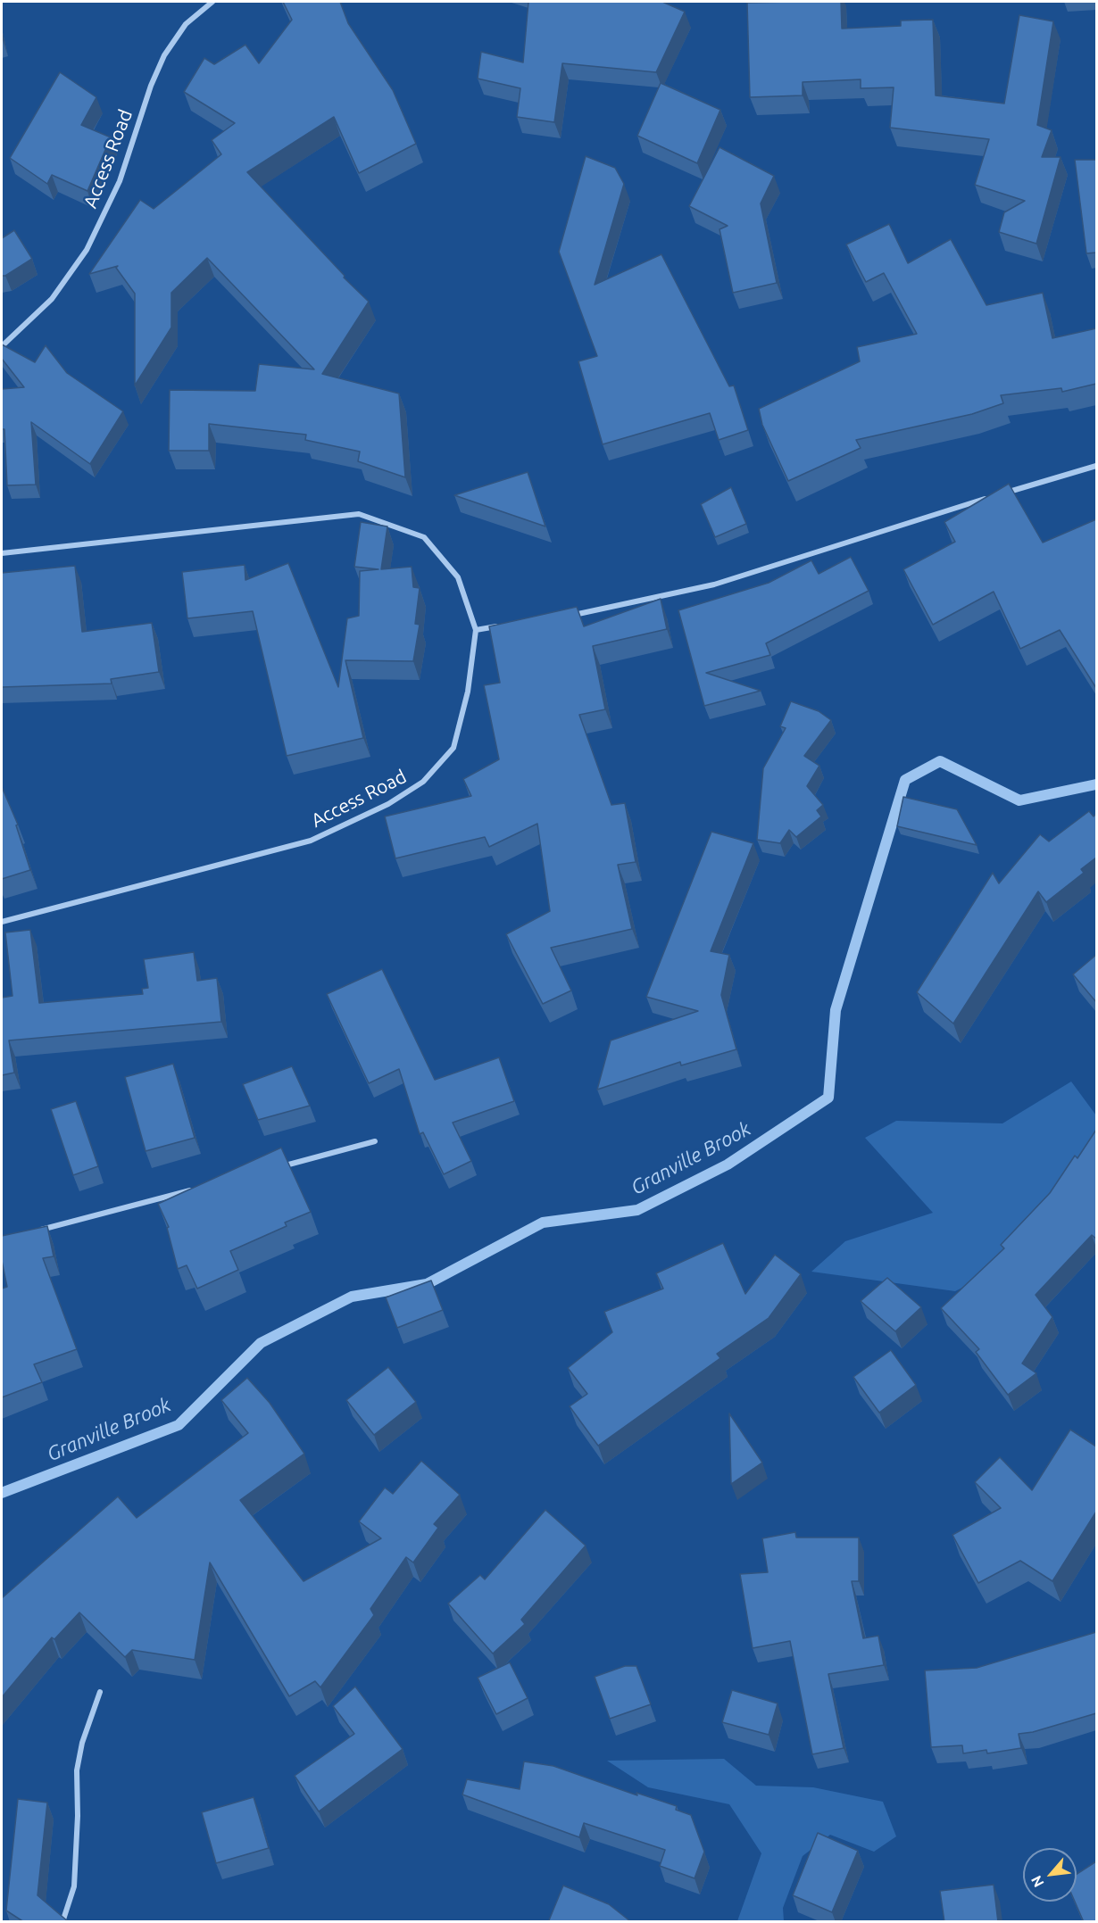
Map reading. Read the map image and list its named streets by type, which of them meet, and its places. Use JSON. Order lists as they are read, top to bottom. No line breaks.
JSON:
{"streets":{"street":["Access Road"]},"water":["Granville Brook"],"north":"bottom left"}
